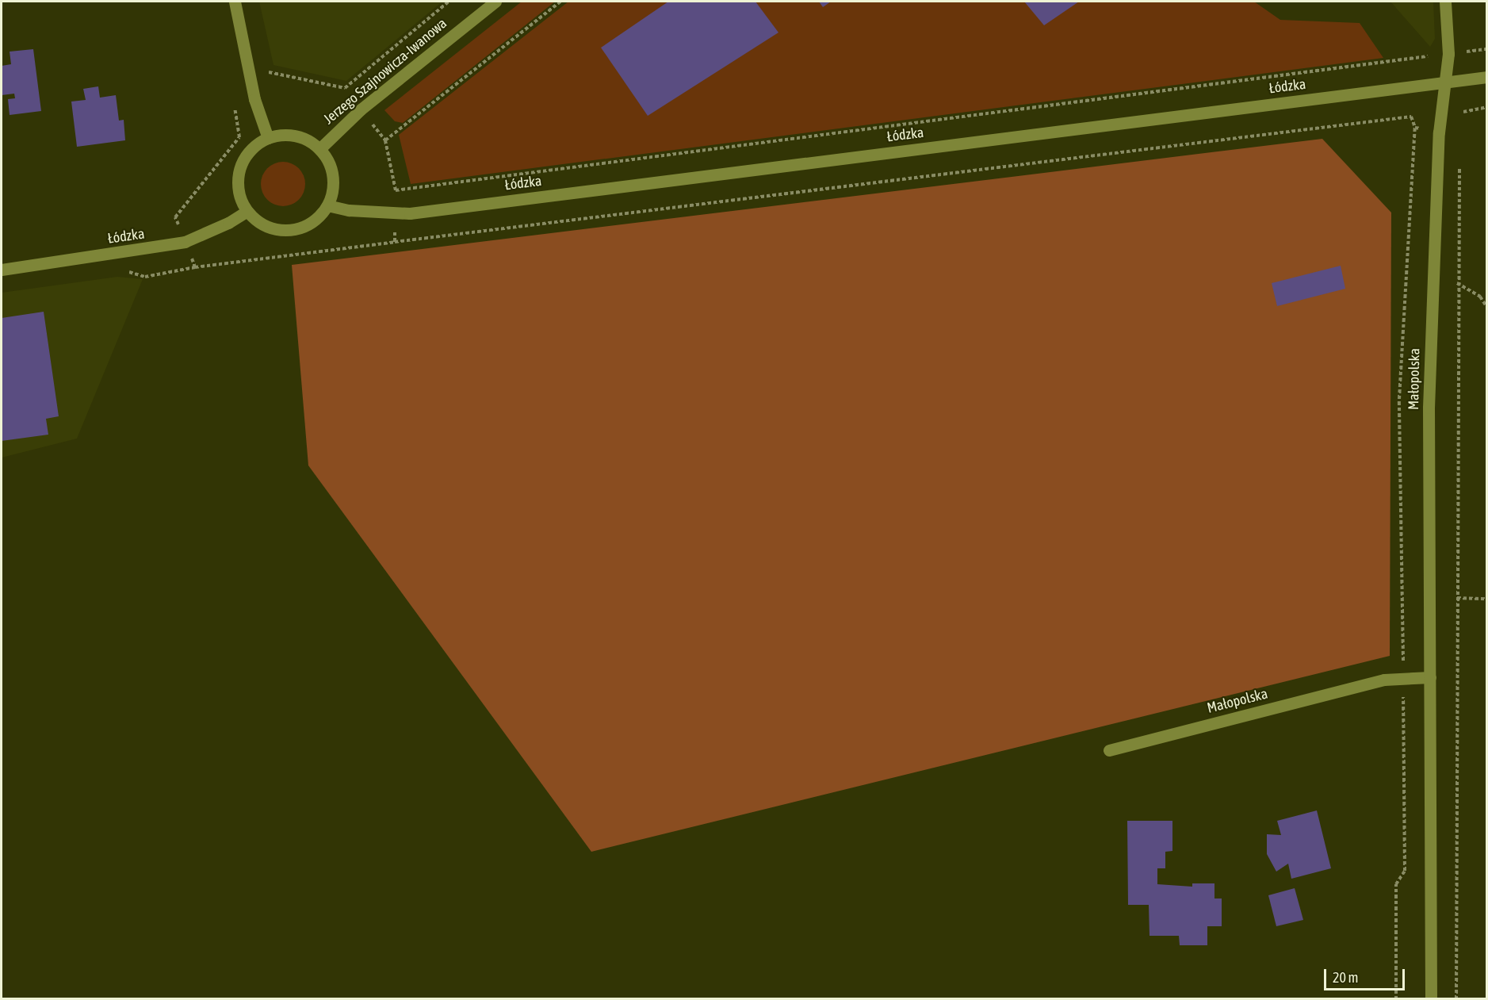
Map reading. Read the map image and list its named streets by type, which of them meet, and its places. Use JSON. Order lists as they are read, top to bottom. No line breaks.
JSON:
{"streets":{"street":["Jerzego Szajnowicza-Iwanowa","Łódzka","Małopolska"]},"crossings":[["Jerzego Szajnowicza-Iwanowa","Łódzka"],["Łódzka","Małopolska"]],"scale_bar":"20 m"}
